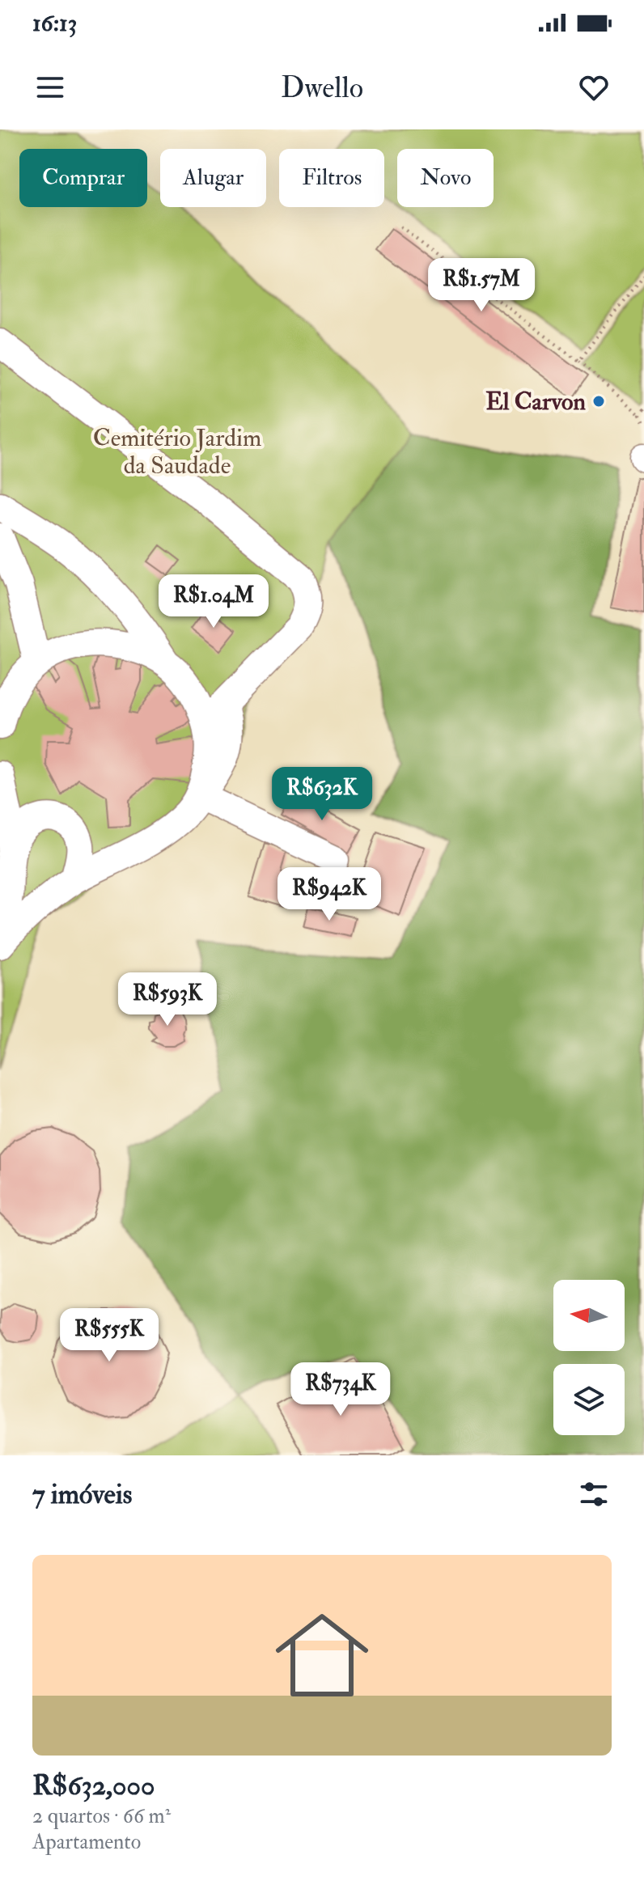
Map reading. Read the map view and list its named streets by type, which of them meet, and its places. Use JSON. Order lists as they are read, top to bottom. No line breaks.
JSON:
{"parks":["Cemitério Jardim da Saudade"],"places":["El Carvon"],"north":"left","page":{"status":"16:13","header":"Dwello","chip":["Comprar","Alugar","Filtros","Novo"],"price":["R$1.57M","R$1.04M","R$632K","R$942K","R$593K","R$555K","R$734K"],"heading":"7 imóveis","list":[{"name":"R$632,000","note":"2 quartos · 66 m² · Apartamento"}]}}
